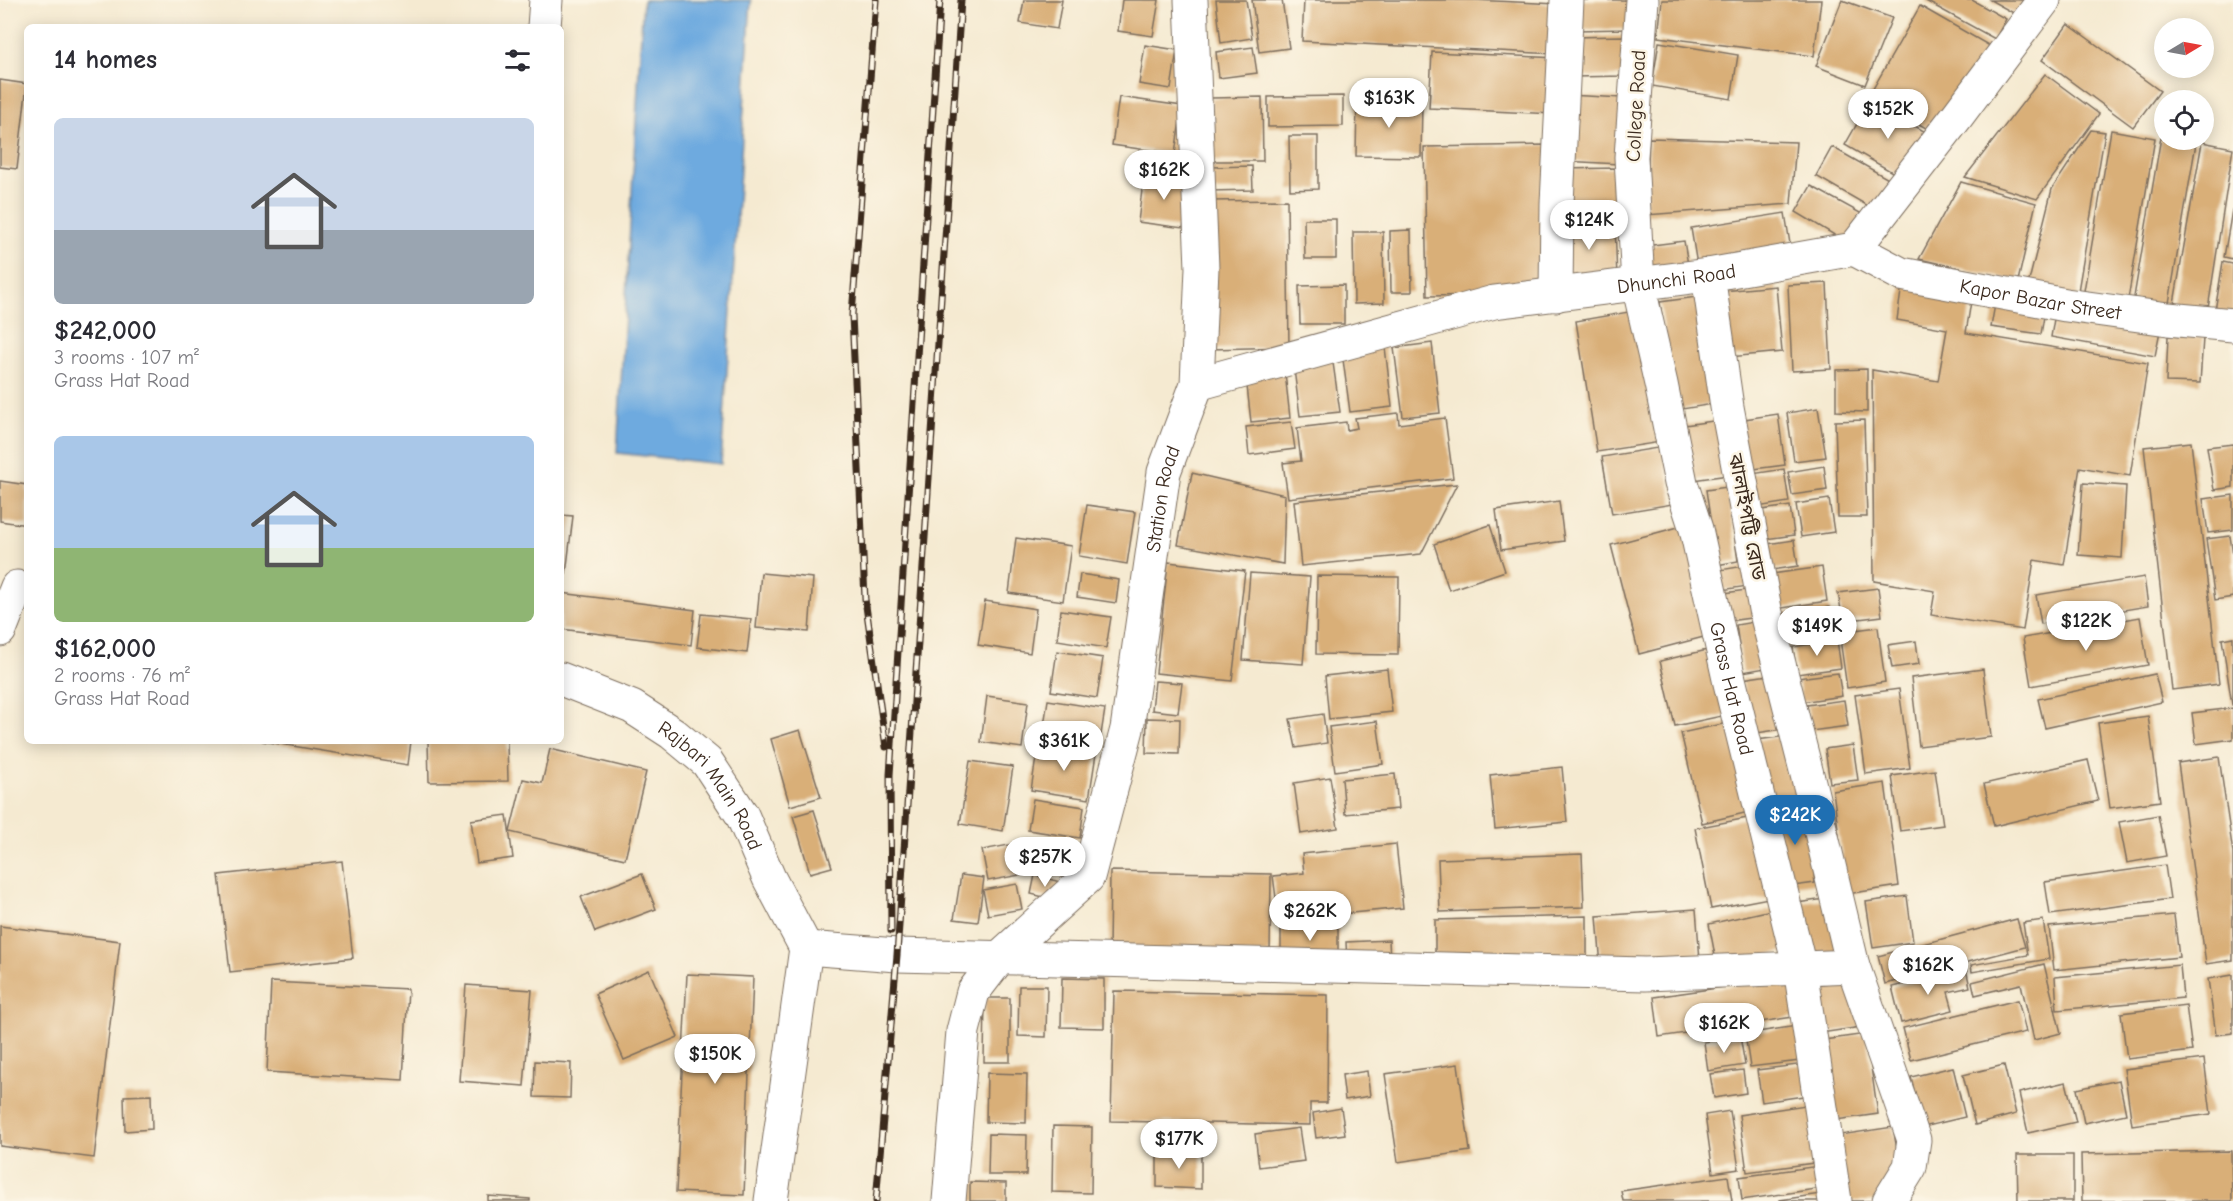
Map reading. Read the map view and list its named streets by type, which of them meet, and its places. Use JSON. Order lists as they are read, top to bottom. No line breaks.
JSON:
{"streets":{"street":["College Road","Dhunchi Road","Kapor Bazar Street","Station Road","ঝালাইপট্টি রোড","Grass Hat Road","Rajbari Main Road"]},"crossings":[["College Road","Dhunchi Road"],["College Road","Grass Hat Road"],["Dhunchi Road","Kapor Bazar Street"],["Dhunchi Road","Station Road"],["Dhunchi Road","ঝালাইপট্টি রোড"],["Dhunchi Road","Grass Hat Road"]],"north":"right","page":{"heading":"14 homes","price":["$163K","$152K","$162K","$124K","$122K","$149K","$361K","$242K","$257K","$262K","$162K","$162K","$150K","$177K"],"list":[{"name":"$242,000","note":"3 rooms · 107 m² · Grass Hat Road"},{"name":"$162,000","note":"2 rooms · 76 m² · Grass Hat Road"}]}}
